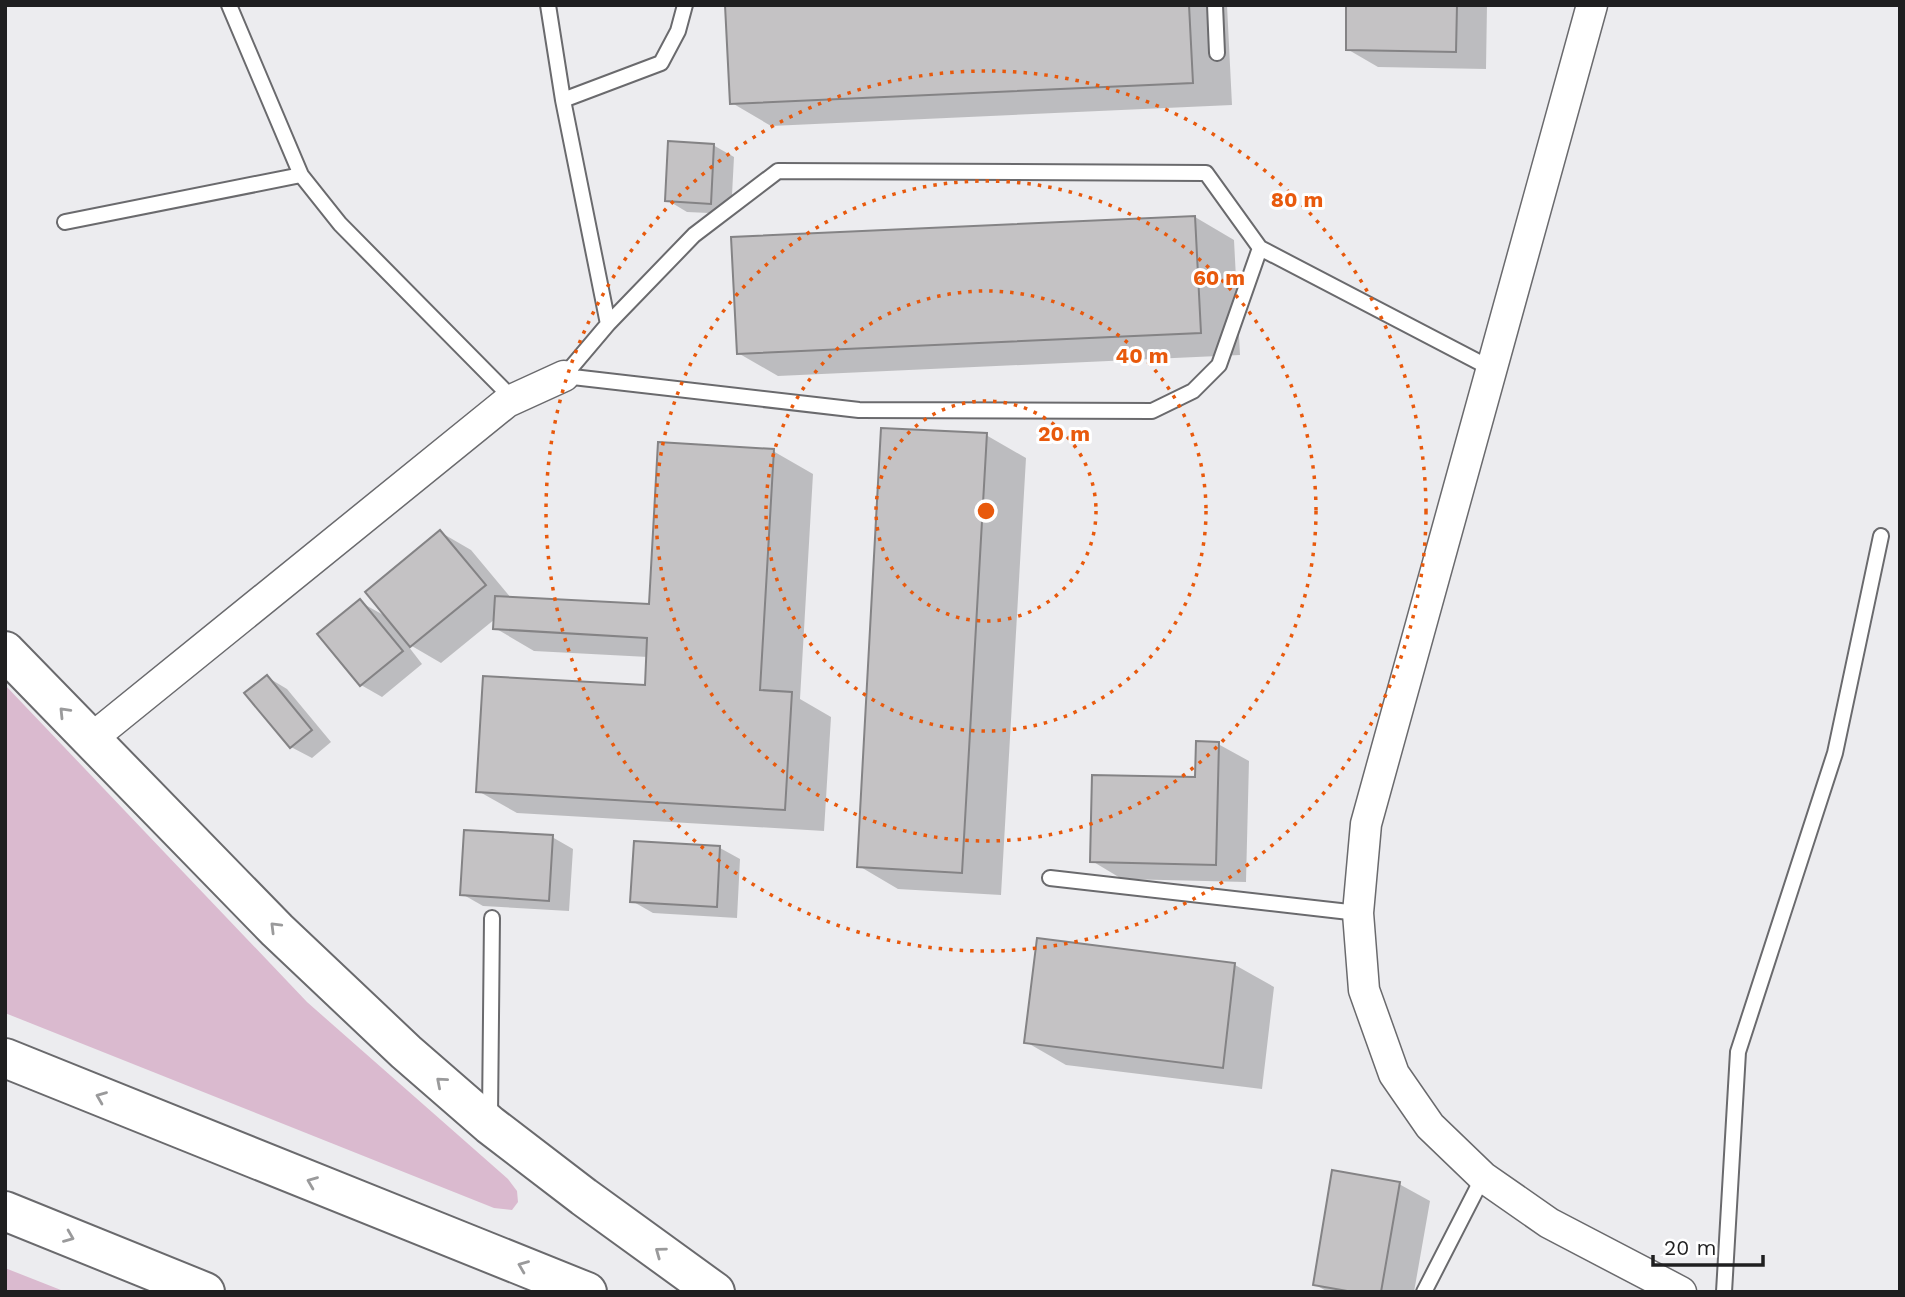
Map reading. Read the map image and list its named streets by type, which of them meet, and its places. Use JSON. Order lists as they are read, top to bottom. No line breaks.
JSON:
{"scale_bar":"20 m","rings":["80 m","60 m","40 m","20 m"]}
